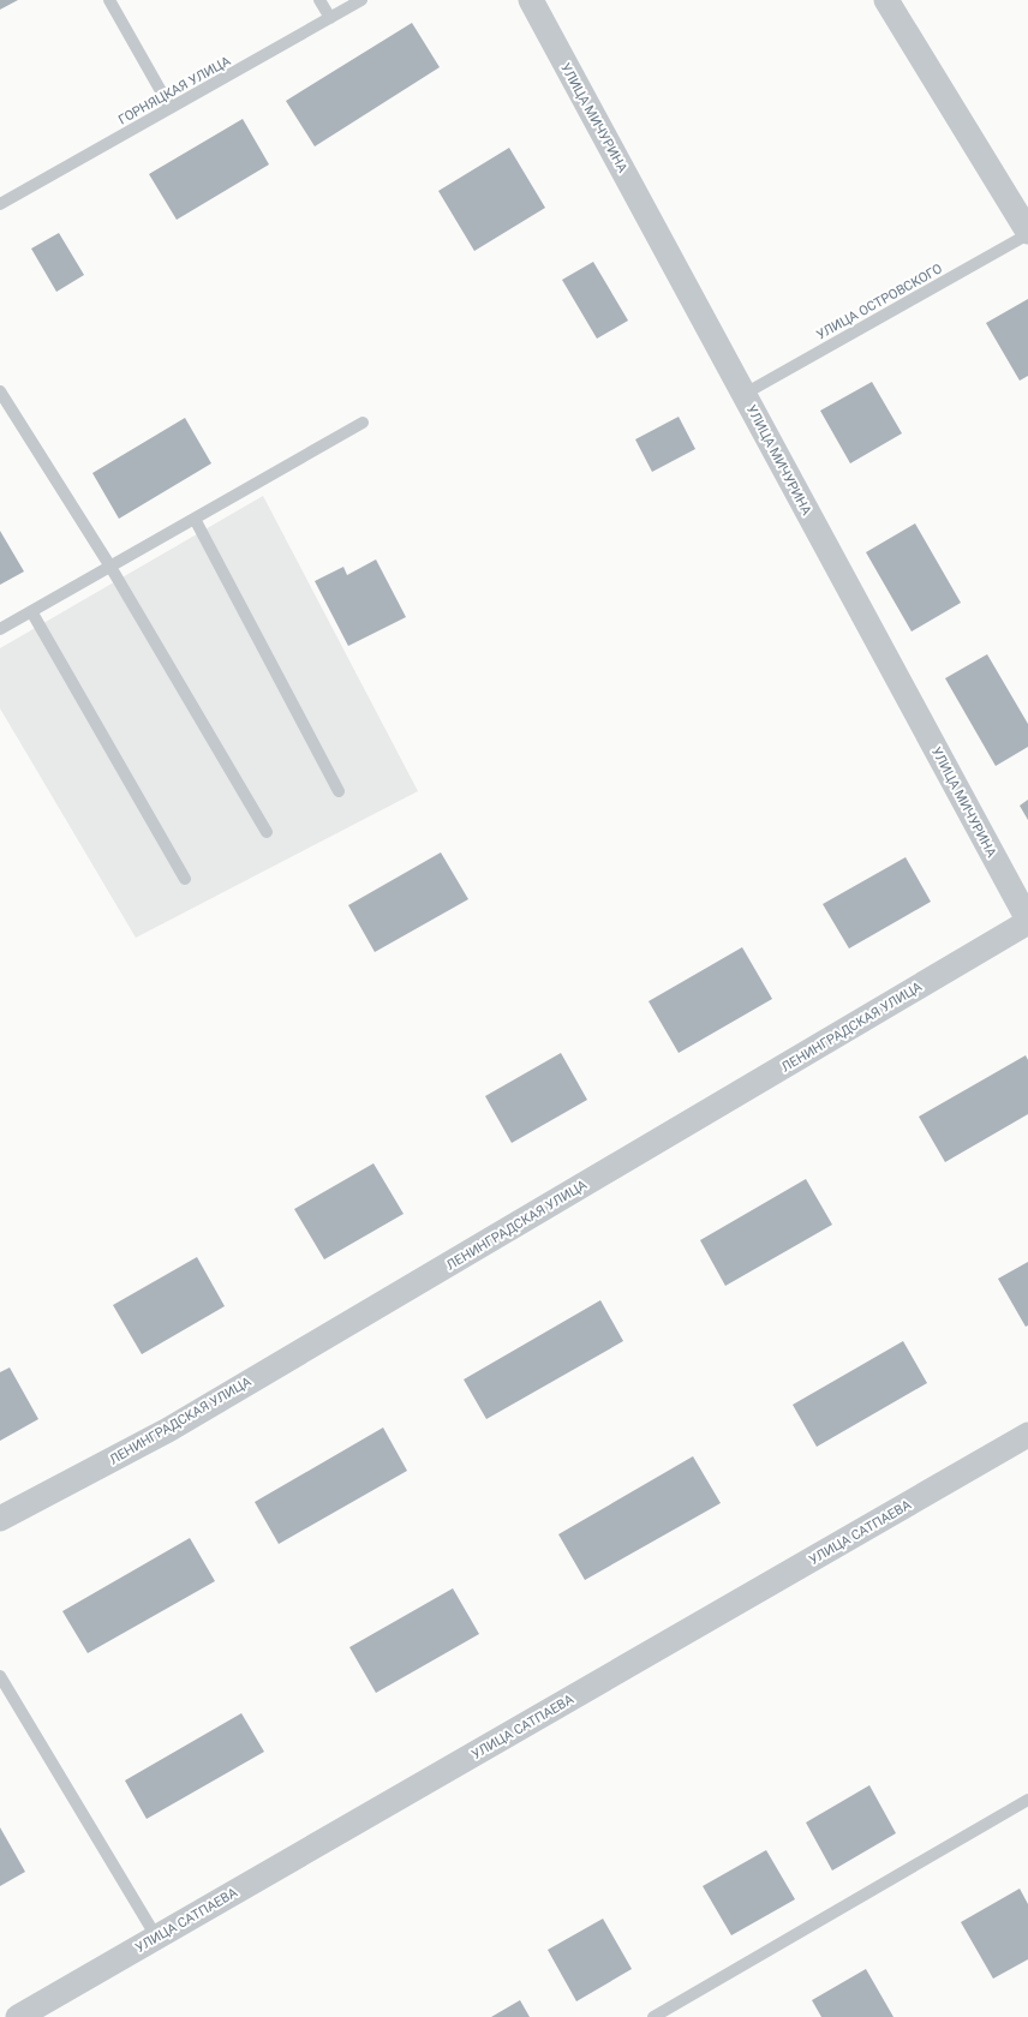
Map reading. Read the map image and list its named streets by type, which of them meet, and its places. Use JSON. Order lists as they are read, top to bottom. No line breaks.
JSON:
{"streets":{"street":["УЛИЦА МИЧУРИНА","ЛЕНИНГРАДСКАЯ УЛИЦА","УЛИЦА САТПАЕВА"],"lane":["ГОРНЯЦКАЯ УЛИЦА","УЛИЦА ОСТРОВСКОГО"]},"crossings":[["УЛИЦА МИЧУРИНА","УЛИЦА ОСТРОВСКОГО"],["УЛИЦА МИЧУРИНА","ЛЕНИНГРАДСКАЯ УЛИЦА"]]}
